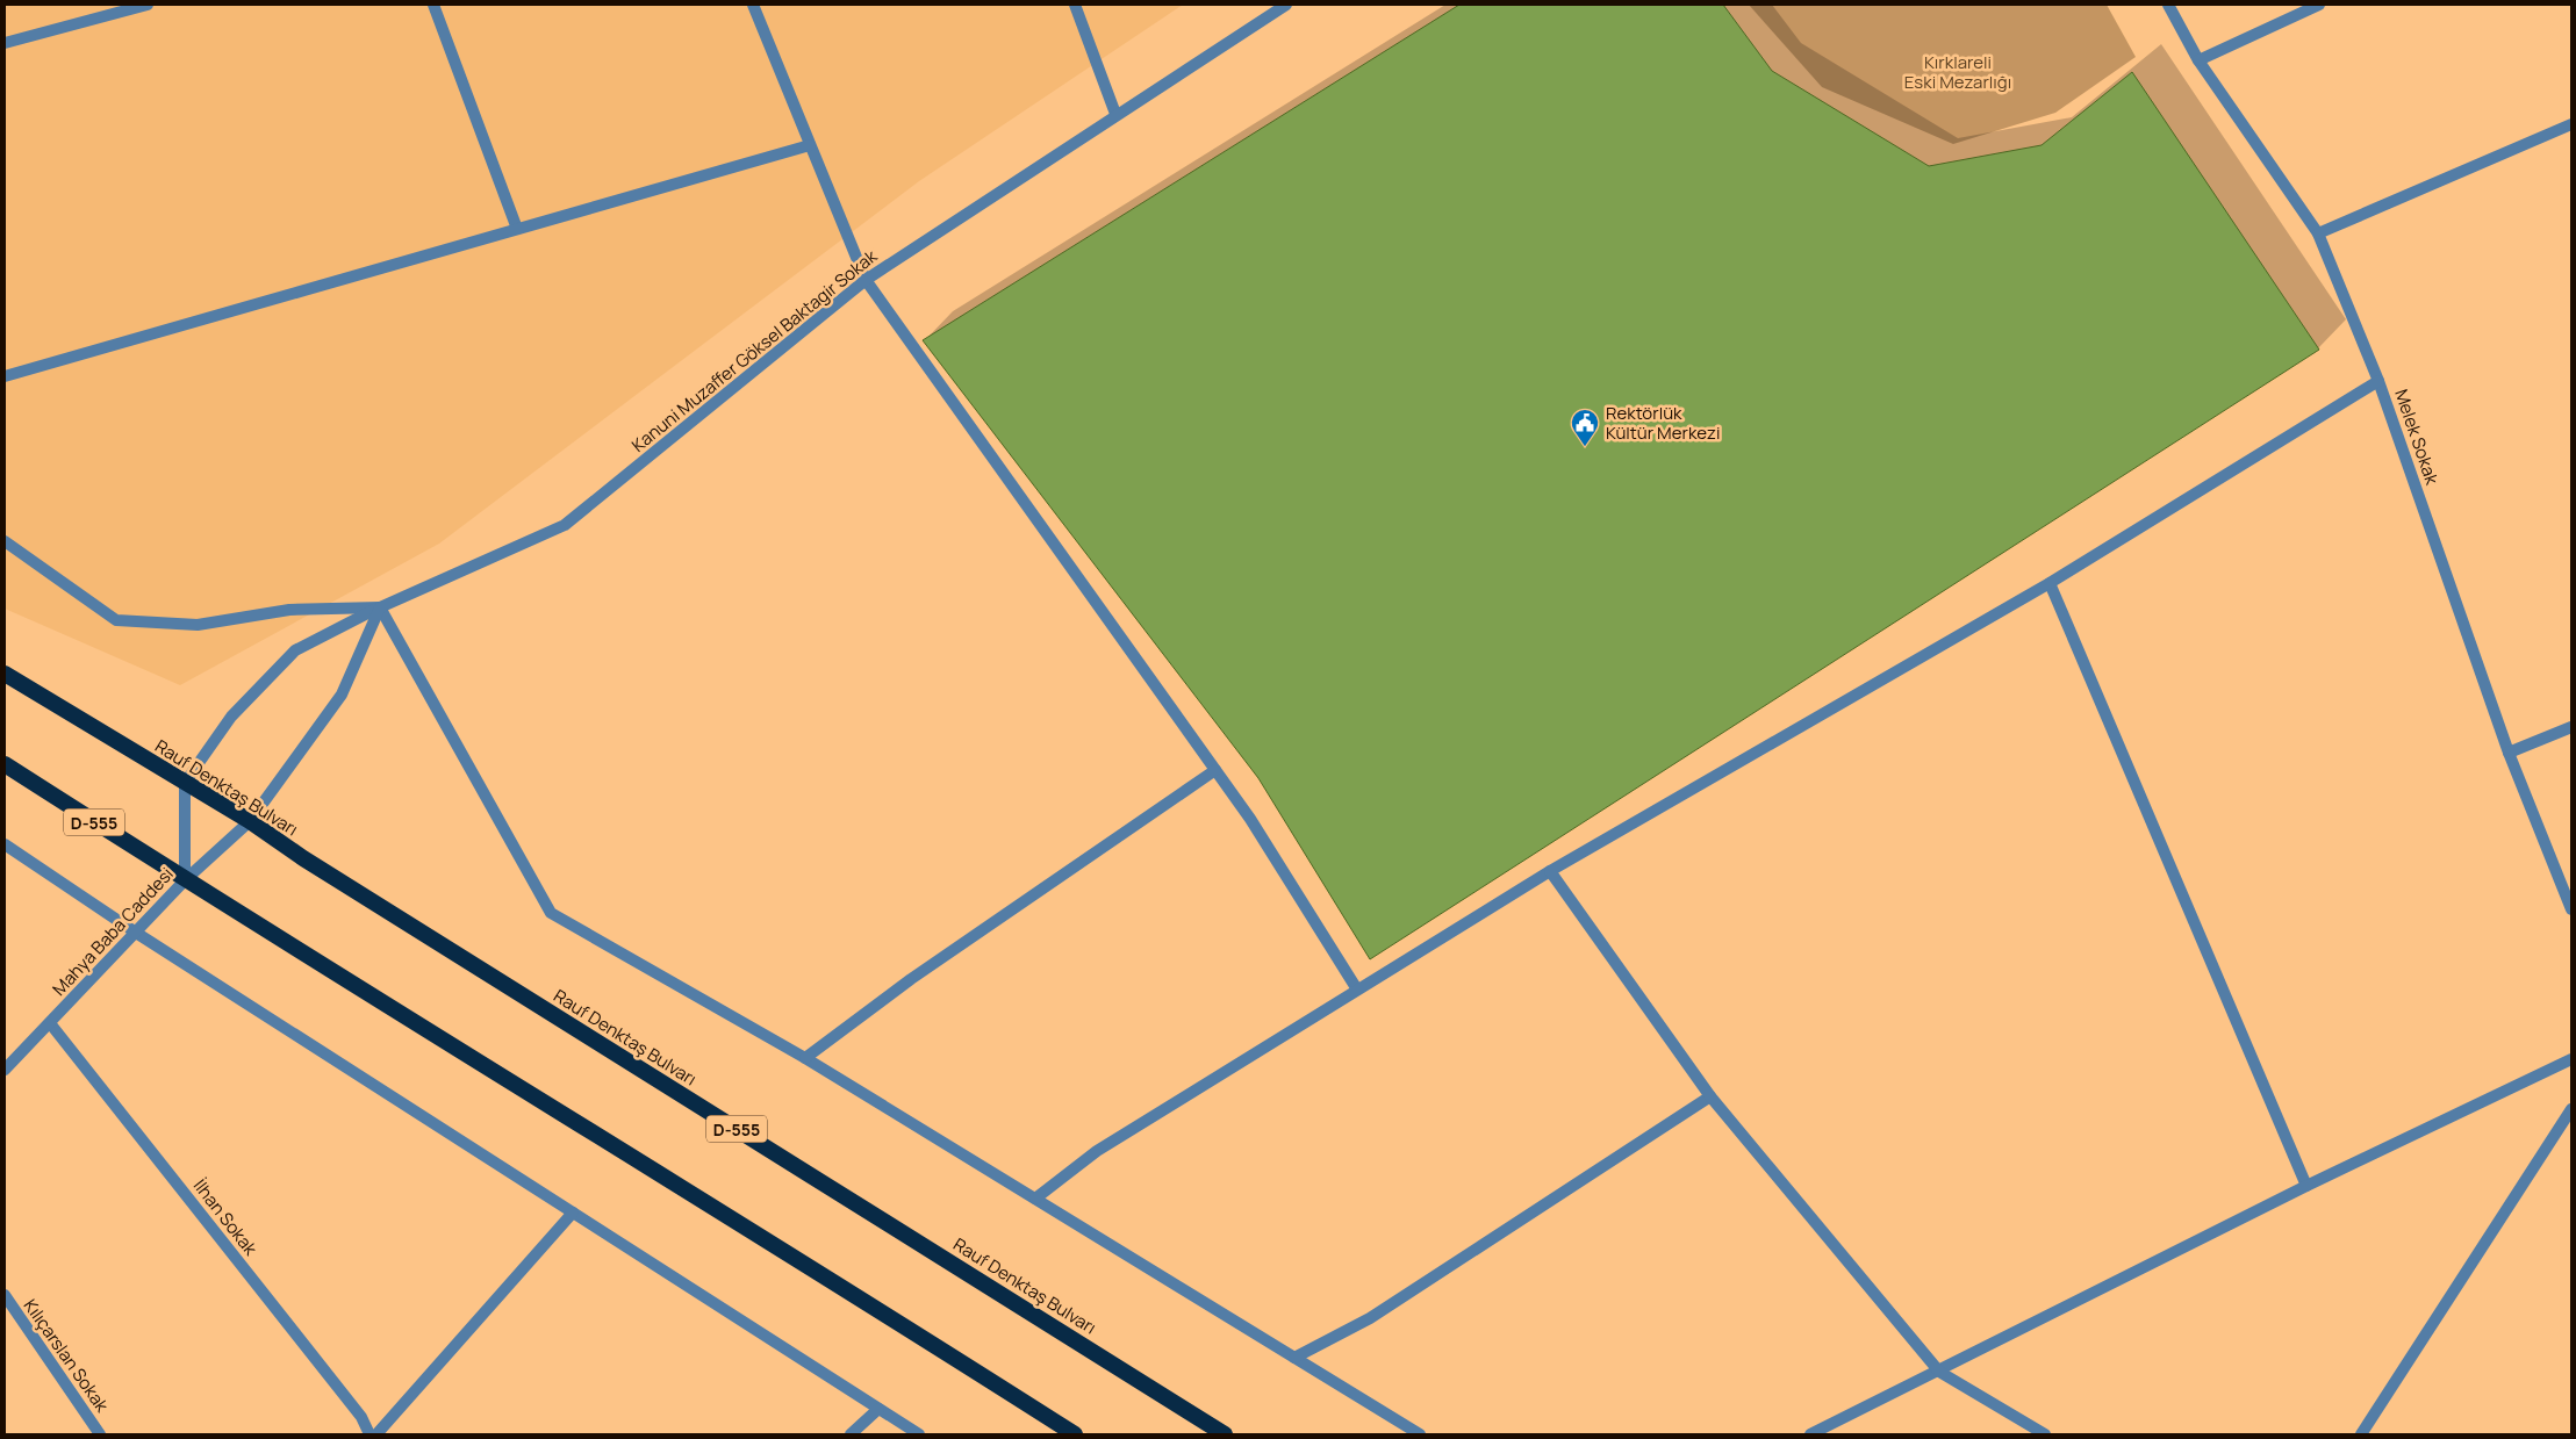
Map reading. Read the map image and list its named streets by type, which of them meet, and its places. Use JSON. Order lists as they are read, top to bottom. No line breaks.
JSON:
{"streets":{"highway":["Rauf Denktaş Bulvarı","D-555"],"street":["Kanuni Muzaffer Göksel Baktagir Sokak","Melek Sokak","Mahya Baba Caddesi","İlhan Sokak","Kılıçarslan Sokak"]},"crossings":[["Kanuni Muzaffer Göksel Baktagir Sokak","Rauf Denktaş Bulvarı"],["Rauf Denktaş Bulvarı","Mahya Baba Caddesi"],["D-555","Mahya Baba Caddesi"],["Mahya Baba Caddesi","İlhan Sokak"]],"parks":["Kırklareli Eski Mezarlığı"],"places":{"public building":["Rektörlük Kültür Merkezi"]}}
